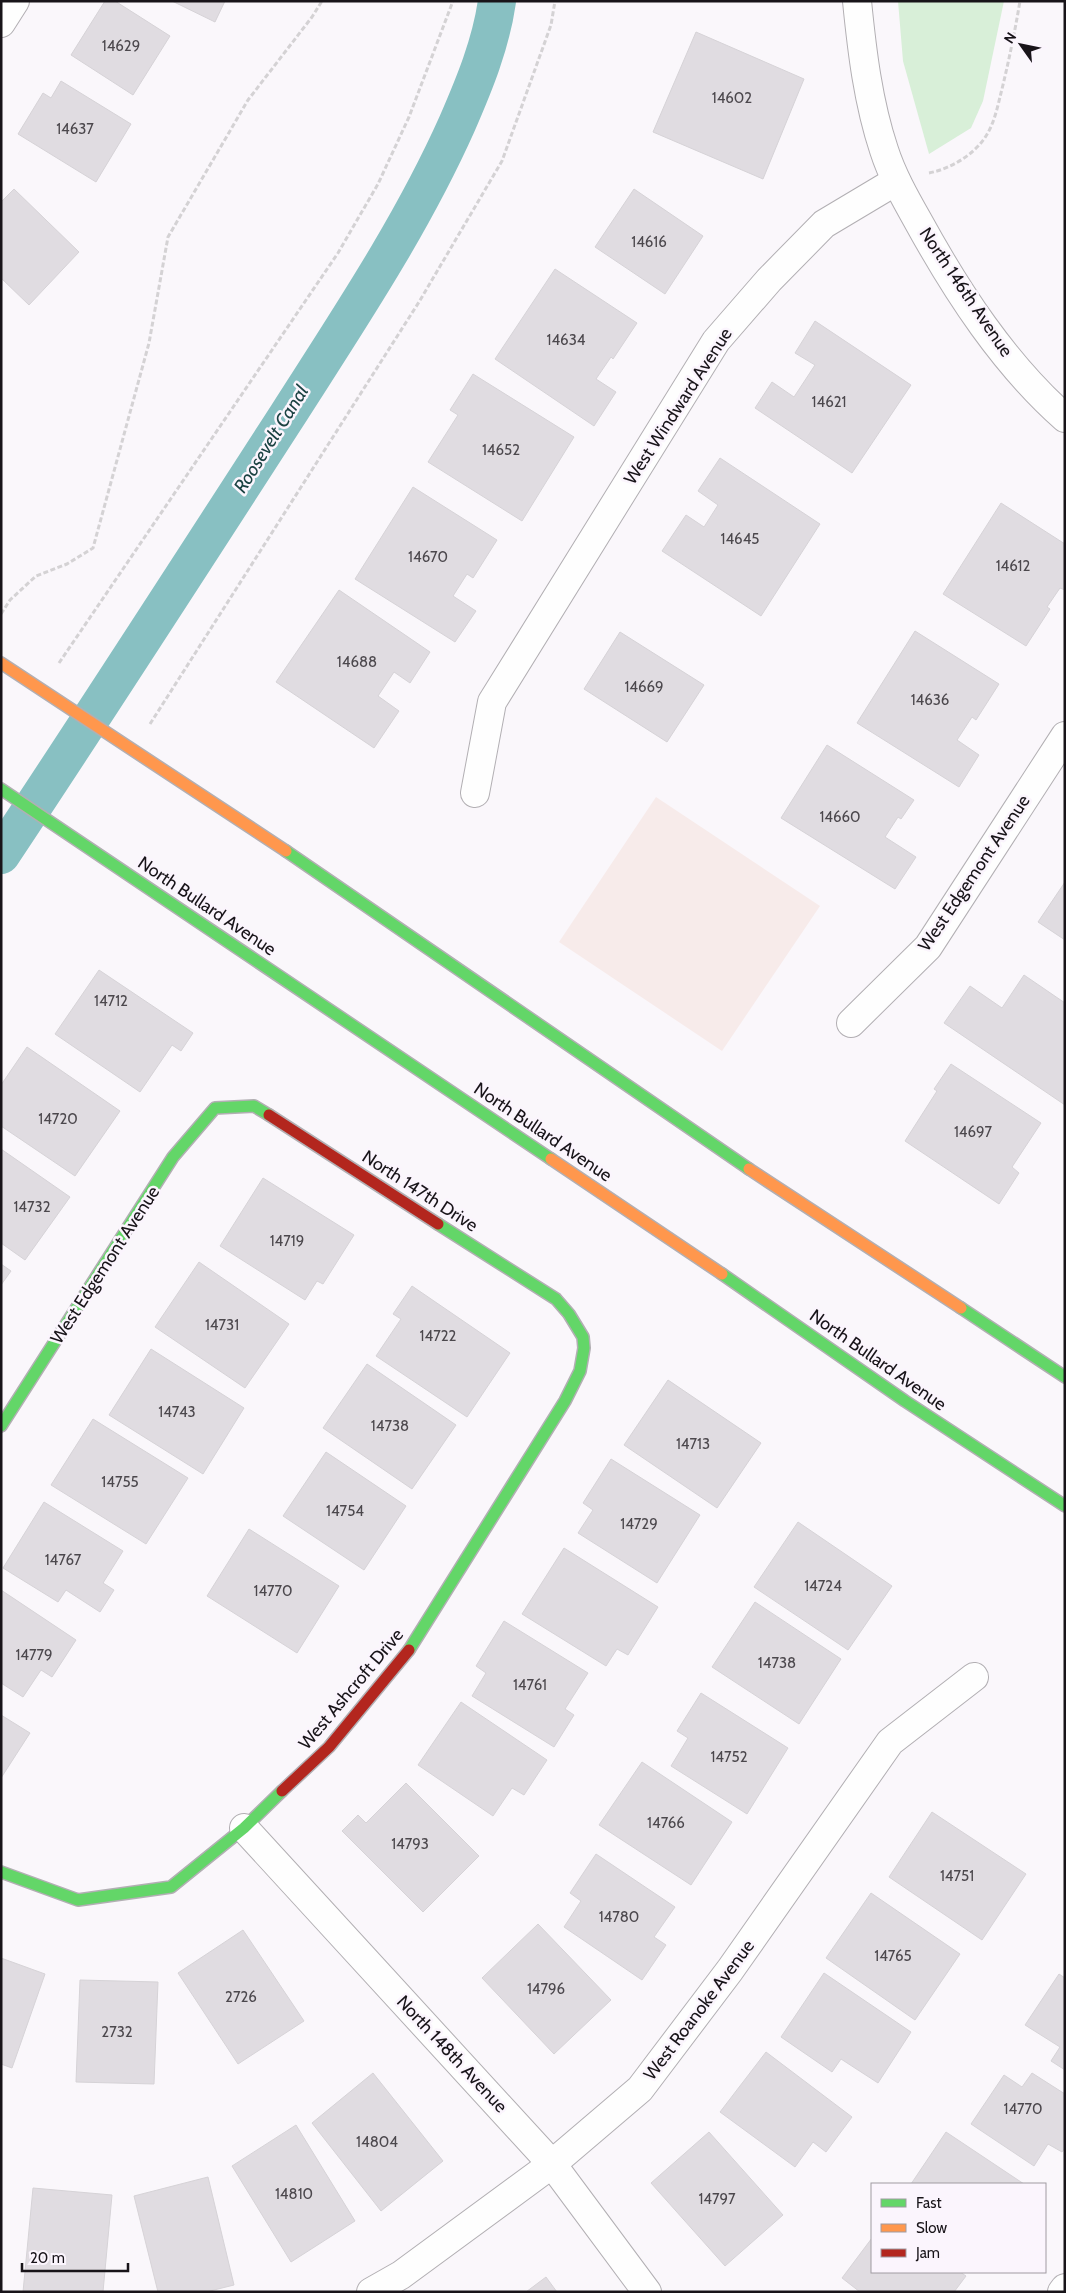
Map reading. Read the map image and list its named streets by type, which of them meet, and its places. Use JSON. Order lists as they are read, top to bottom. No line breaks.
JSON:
{"streets":{"main road":["West Edgemont Avenue","North Bullard Avenue","North 147th Drive","West Ashcroft Drive"],"street":["North 146th Avenue","West Windward Avenue","West Roanoke Avenue","North 148th Avenue"]},"crossings":[["North 146th Avenue","West Windward Avenue"],["West Edgemont Avenue","North 147th Drive"],["North 147th Drive","West Ashcroft Drive"],["West Ashcroft Drive","North 148th Avenue"],["West Roanoke Avenue","North 148th Avenue"]],"water":["Roosevelt Canal"],"house_numbers":["14629","14602","14637","14616","14634","14621","14652","14645","14670","14612","14688","14669","14636","14660","14712","14720","14697","14732","14719","14731","14722","14743","14738","14713","14755","14754","14729","14767","14724","14770","14779","14738","14761","14752","14766","14793","14751","14780","14765","14796","2726","2732","14770","14804","14810","14797"],"legend":["Fast","Slow","Jam"],"scale_bar":"20 m","north":"top left"}
